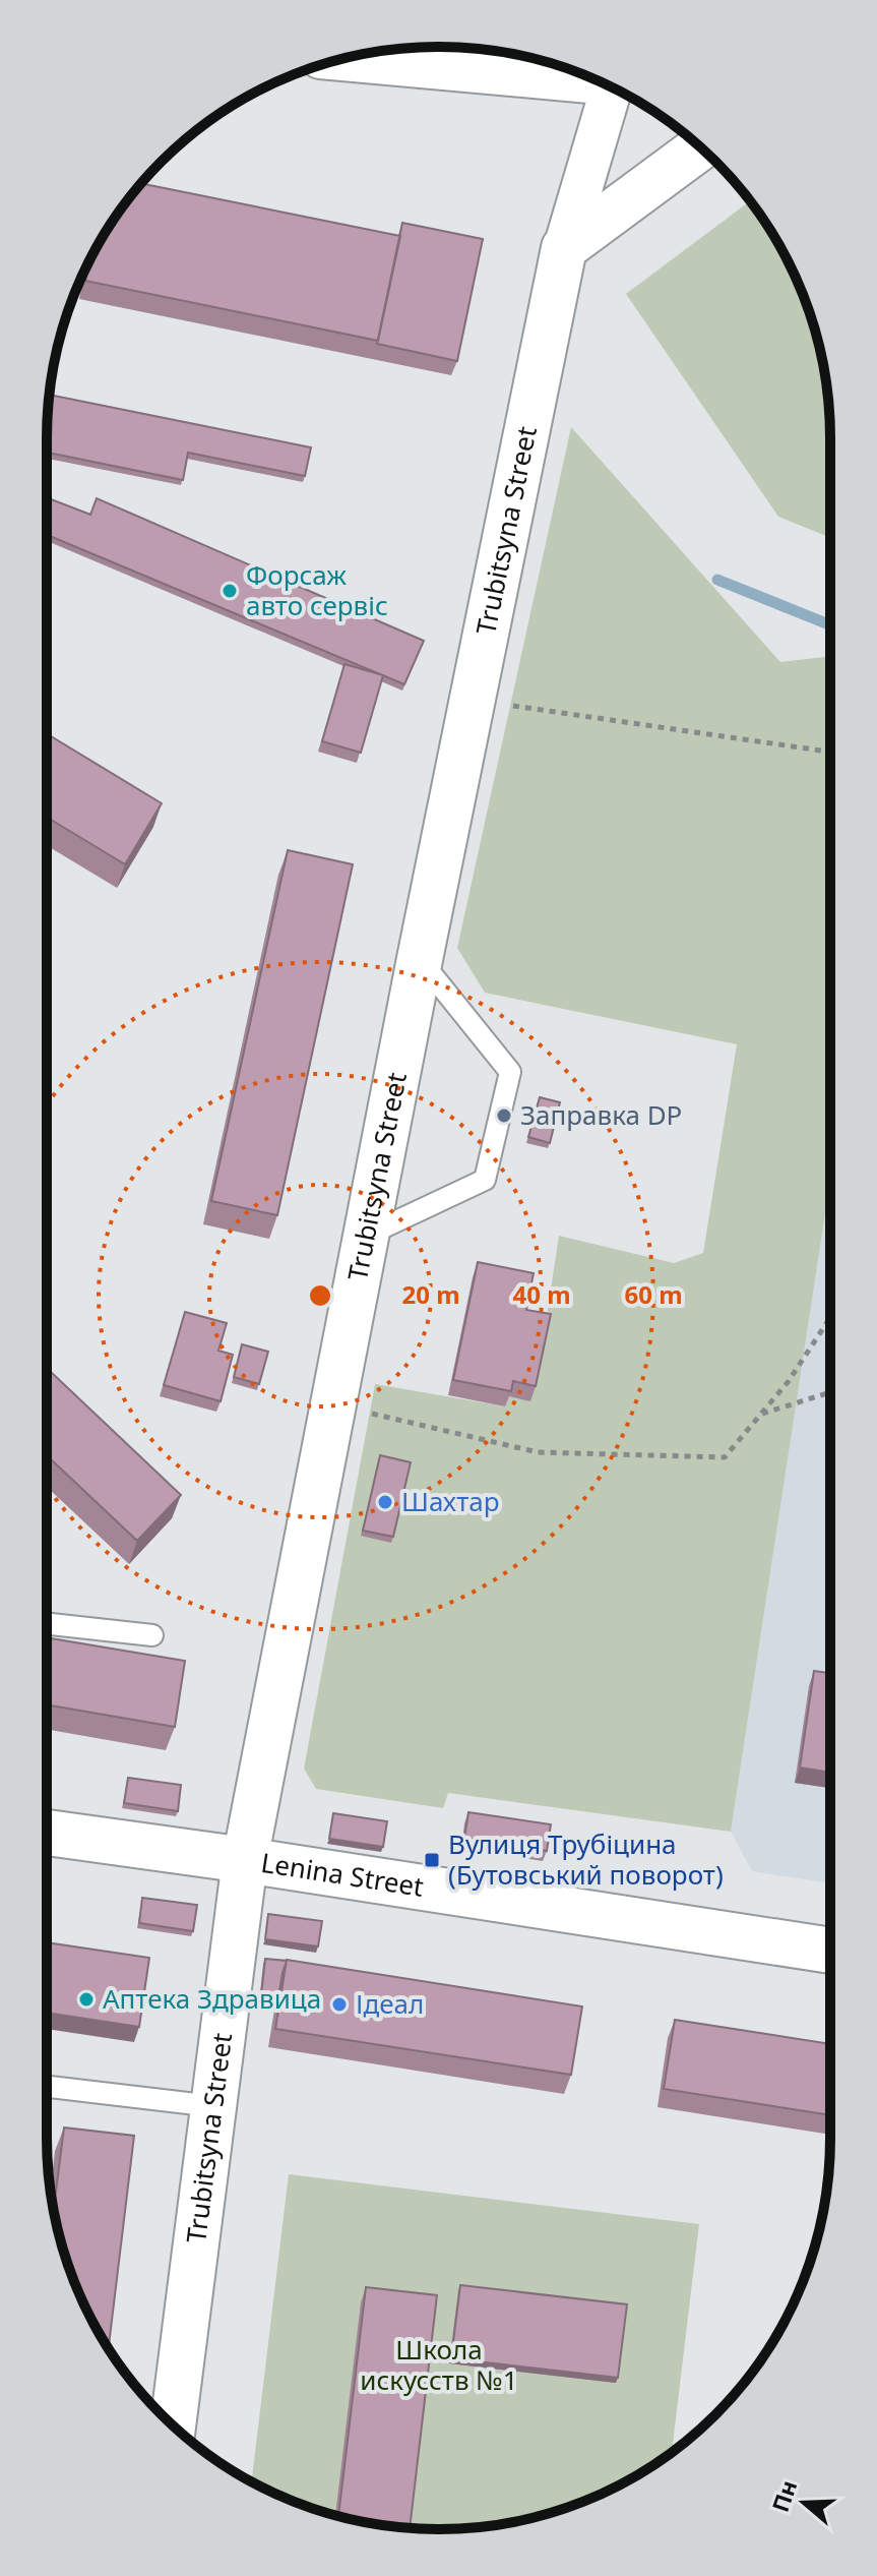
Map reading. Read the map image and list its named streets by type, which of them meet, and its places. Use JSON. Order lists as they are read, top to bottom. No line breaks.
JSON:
{"streets":{"street":["Trubitsyna Street","Lenina Street"]},"crossings":[["Trubitsyna Street","Lenina Street"]],"parks":["Школа искусств №1"],"places":{"other":["Форсаж авто сервіс","Заправка DP","Шахтар","Аптека Здравица","Ідеал"],"transit":["Вулиця Трубіцина (Бутовський поворот)"]},"north":"left","rings":["20 m","40 m","60 m"]}
